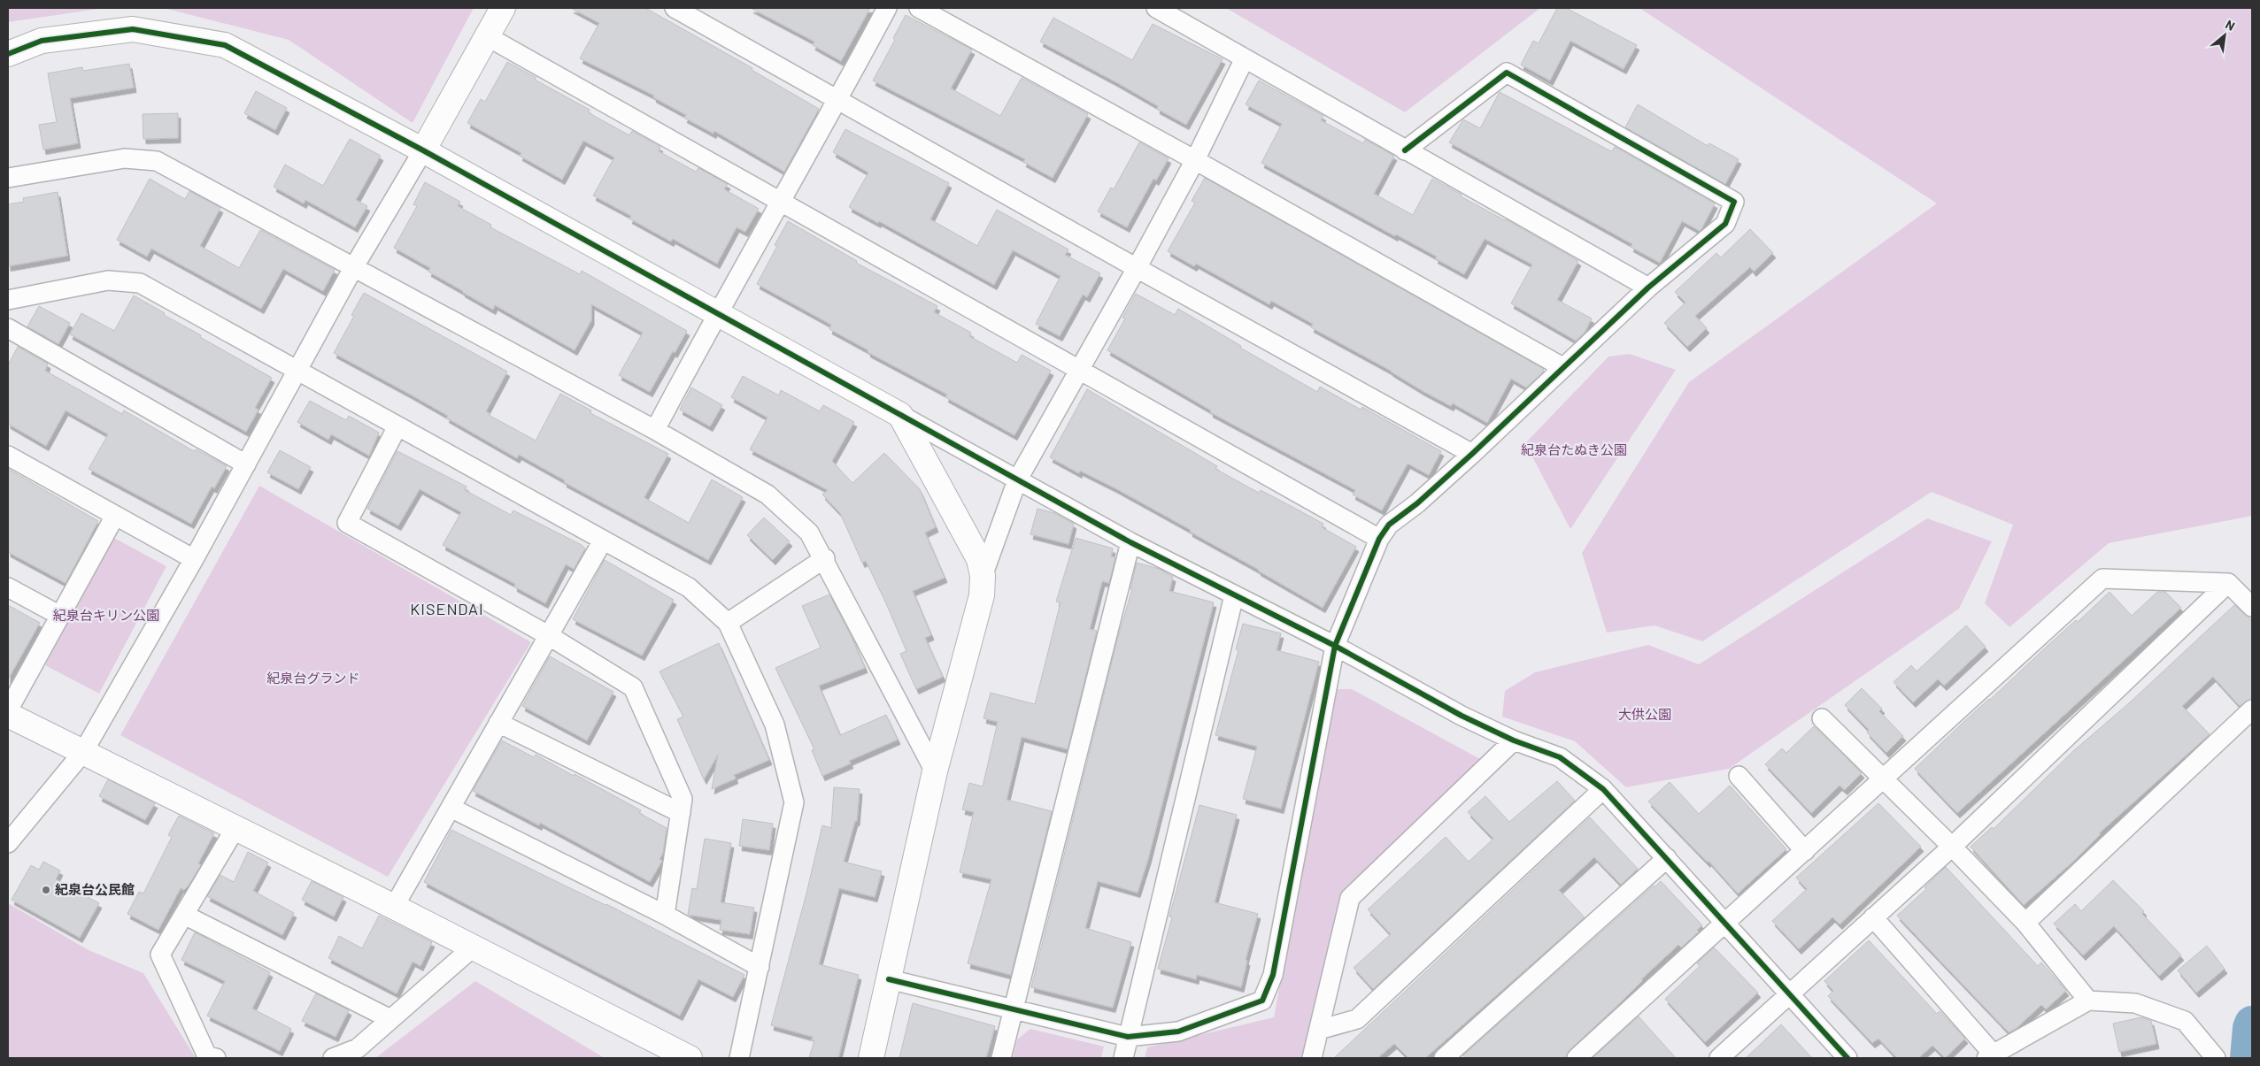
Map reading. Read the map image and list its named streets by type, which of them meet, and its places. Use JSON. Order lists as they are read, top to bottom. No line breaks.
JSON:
{"districts":["KISENDAI"],"parks":["紀泉台たぬき公園","紀泉台キリン公園","紀泉台グランド","大供公園"],"places":["紀泉台公民館"],"north":"top right"}
